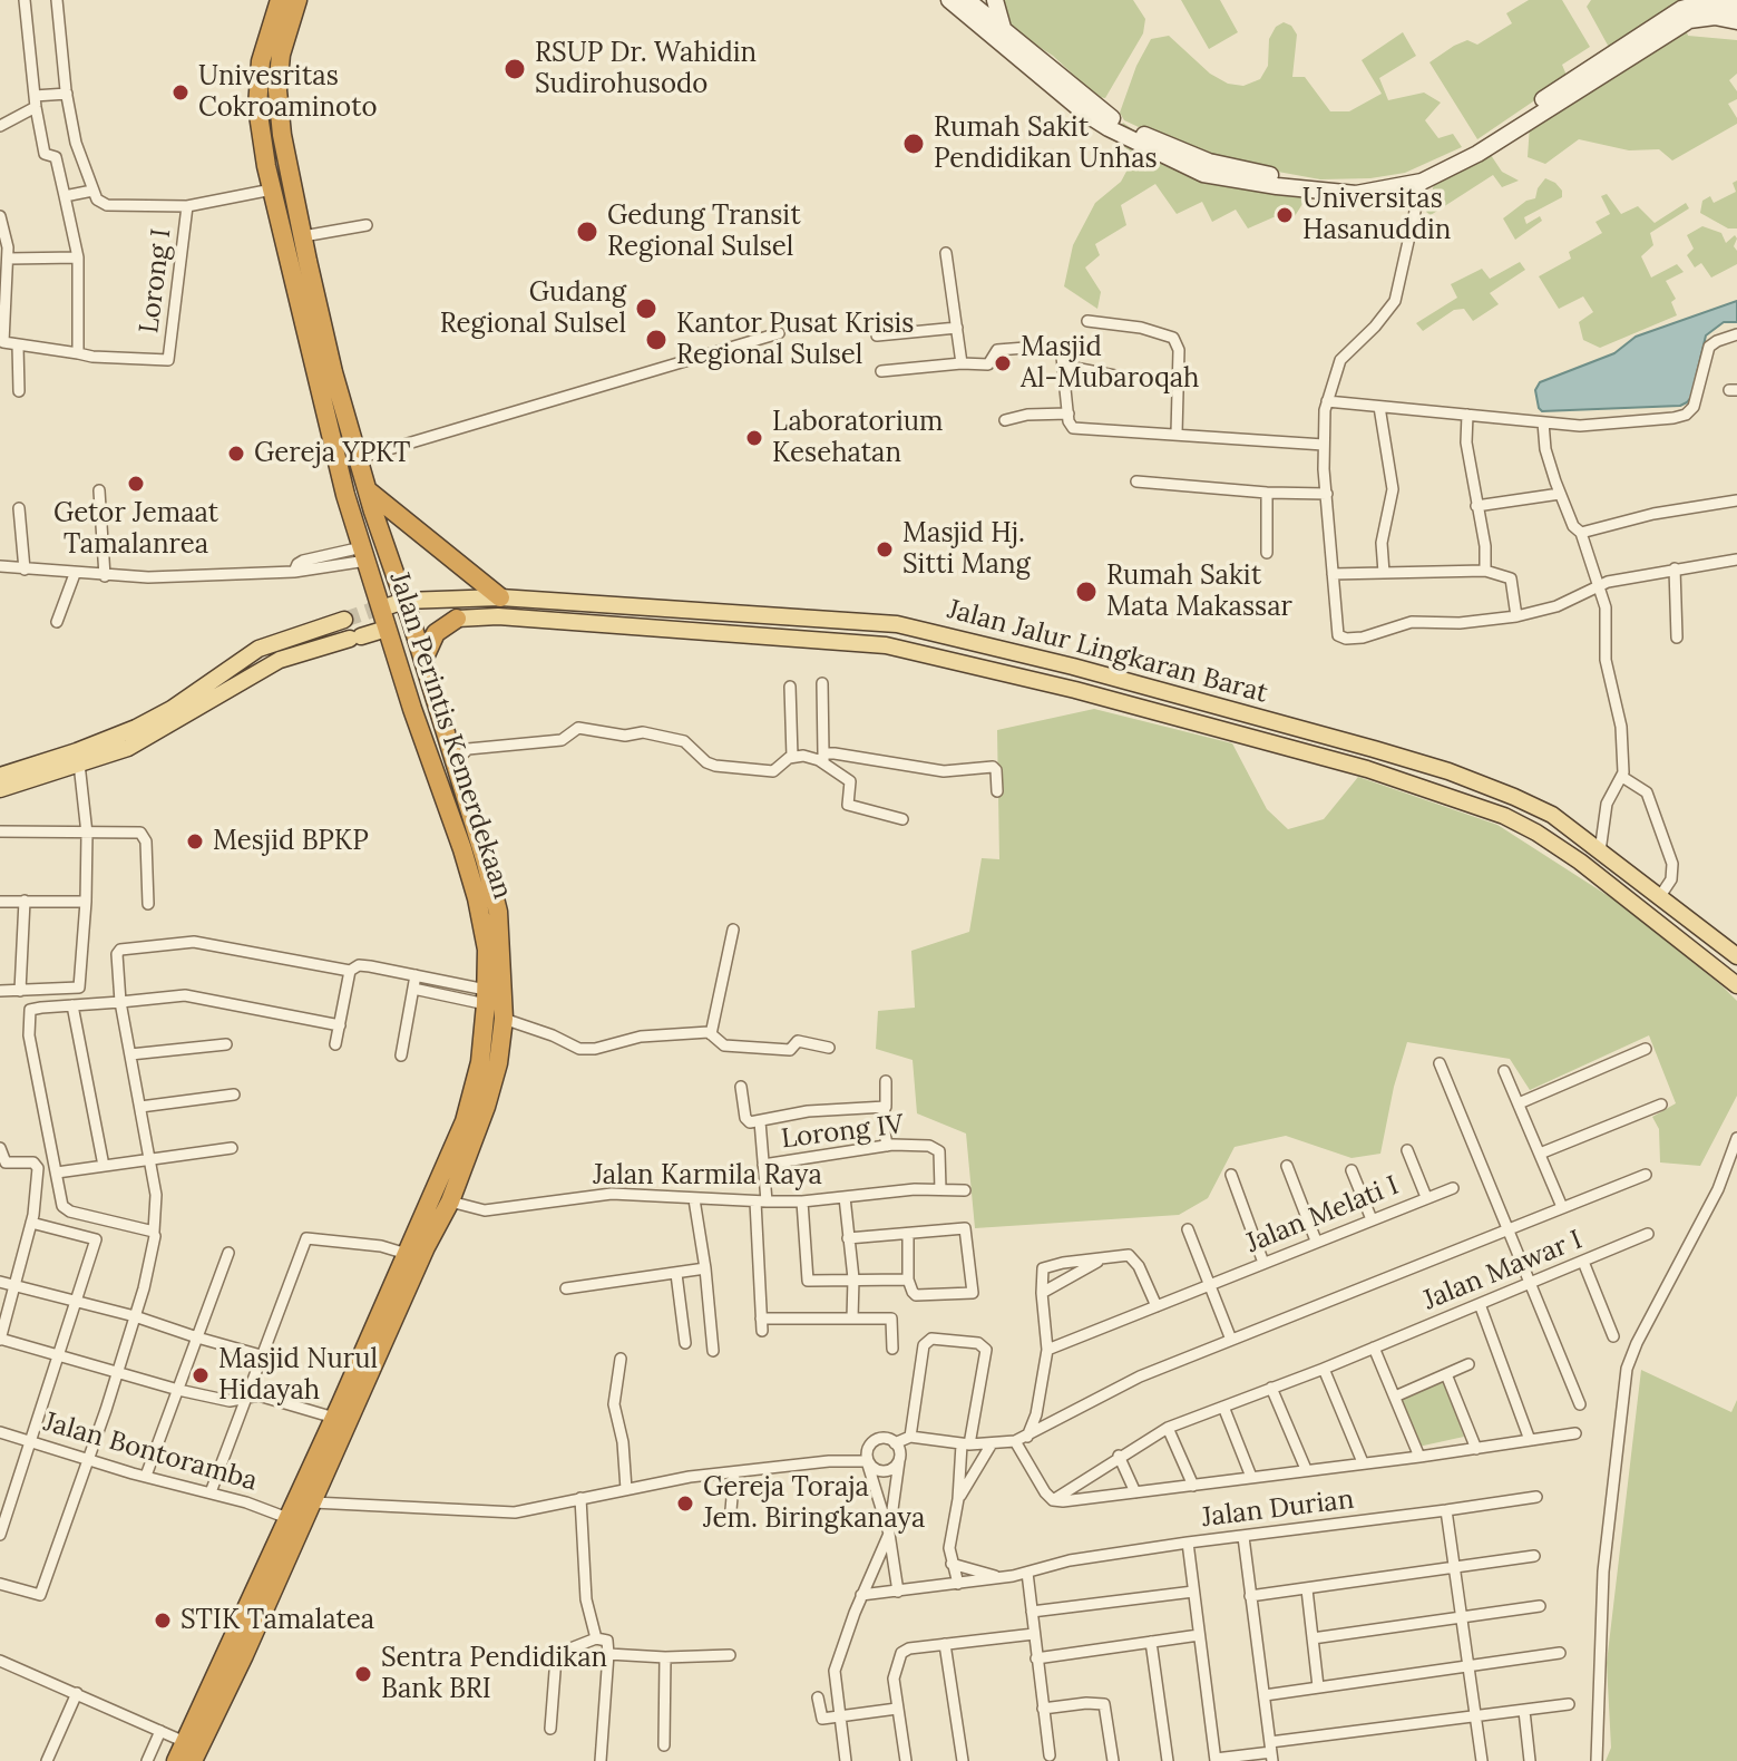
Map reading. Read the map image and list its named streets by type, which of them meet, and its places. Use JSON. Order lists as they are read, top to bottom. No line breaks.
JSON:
{"streets":{"highway":["Jalan Perintis Kemerdekaan"],"main road":["Jalan Jalur Lingkaran Barat"],"street":["Lorong I","Lorong IV","Jalan Karmila Raya","Jalan Melati I","Jalan Mawar I","Jalan Bontoramba","Jalan Durian"]},"crossings":[["Jalan Jalur Lingkaran Barat","Jalan Perintis Kemerdekaan"],["Jalan Perintis Kemerdekaan","Jalan Karmila Raya"],["Jalan Perintis Kemerdekaan","Jalan Bontoramba"],["Lorong IV","Jalan Karmila Raya"]],"places":["RSUP Dr. Wahidin Sudirohusodo","Univesritas Cokroaminoto","Rumah Sakit Pendidikan Unhas","Universitas Hasanuddin","Gedung Transit Regional Sulsel","Gudang Regional Sulsel","Kantor Pusat Krisis Regional Sulsel","Masjid Al-Mubaroqah","Laboratorium Kesehatan","Gereja YPKT","Getor Jemaat Tamalanrea","Masjid Hj. Sitti Mang","Rumah Sakit Mata Makassar","Mesjid BPKP","Masjid Nurul Hidayah","Gereja Toraja Jem. Biringkanaya","STIK Tamalatea","Sentra Pendidikan Bank BRI"]}
